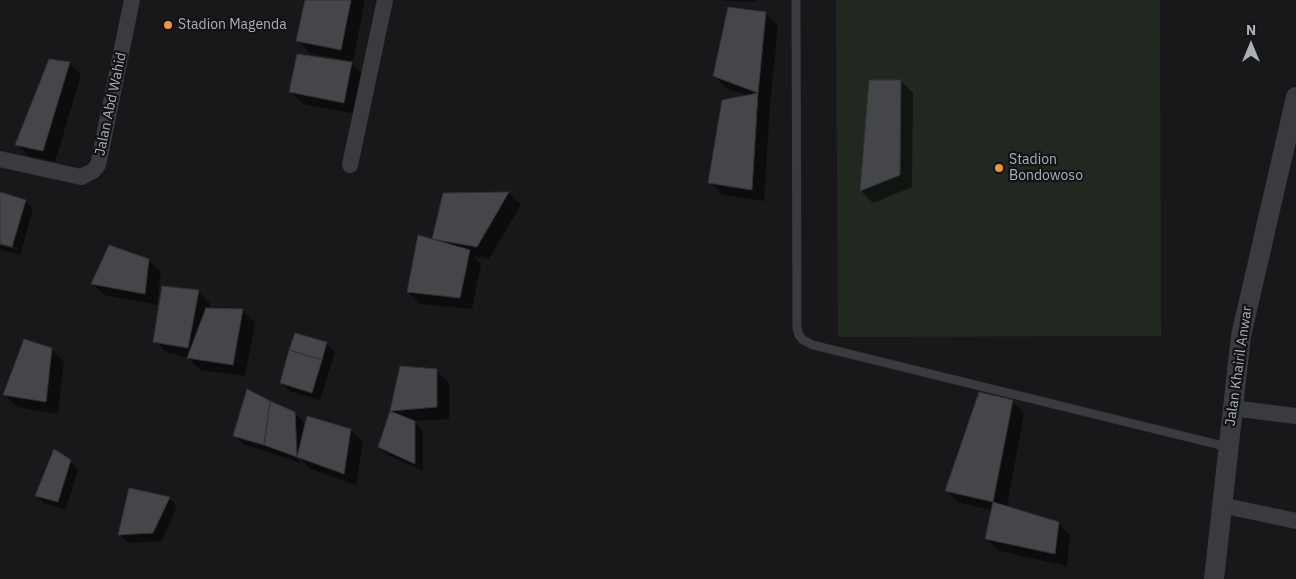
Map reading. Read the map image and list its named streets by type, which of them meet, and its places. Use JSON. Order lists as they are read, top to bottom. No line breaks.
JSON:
{"streets":{"street":["Jalan Abd Wahid","Jalan Khairil Anwar"]},"places":["Stadion Magenda","Stadion Bondowoso"],"north":"top"}
